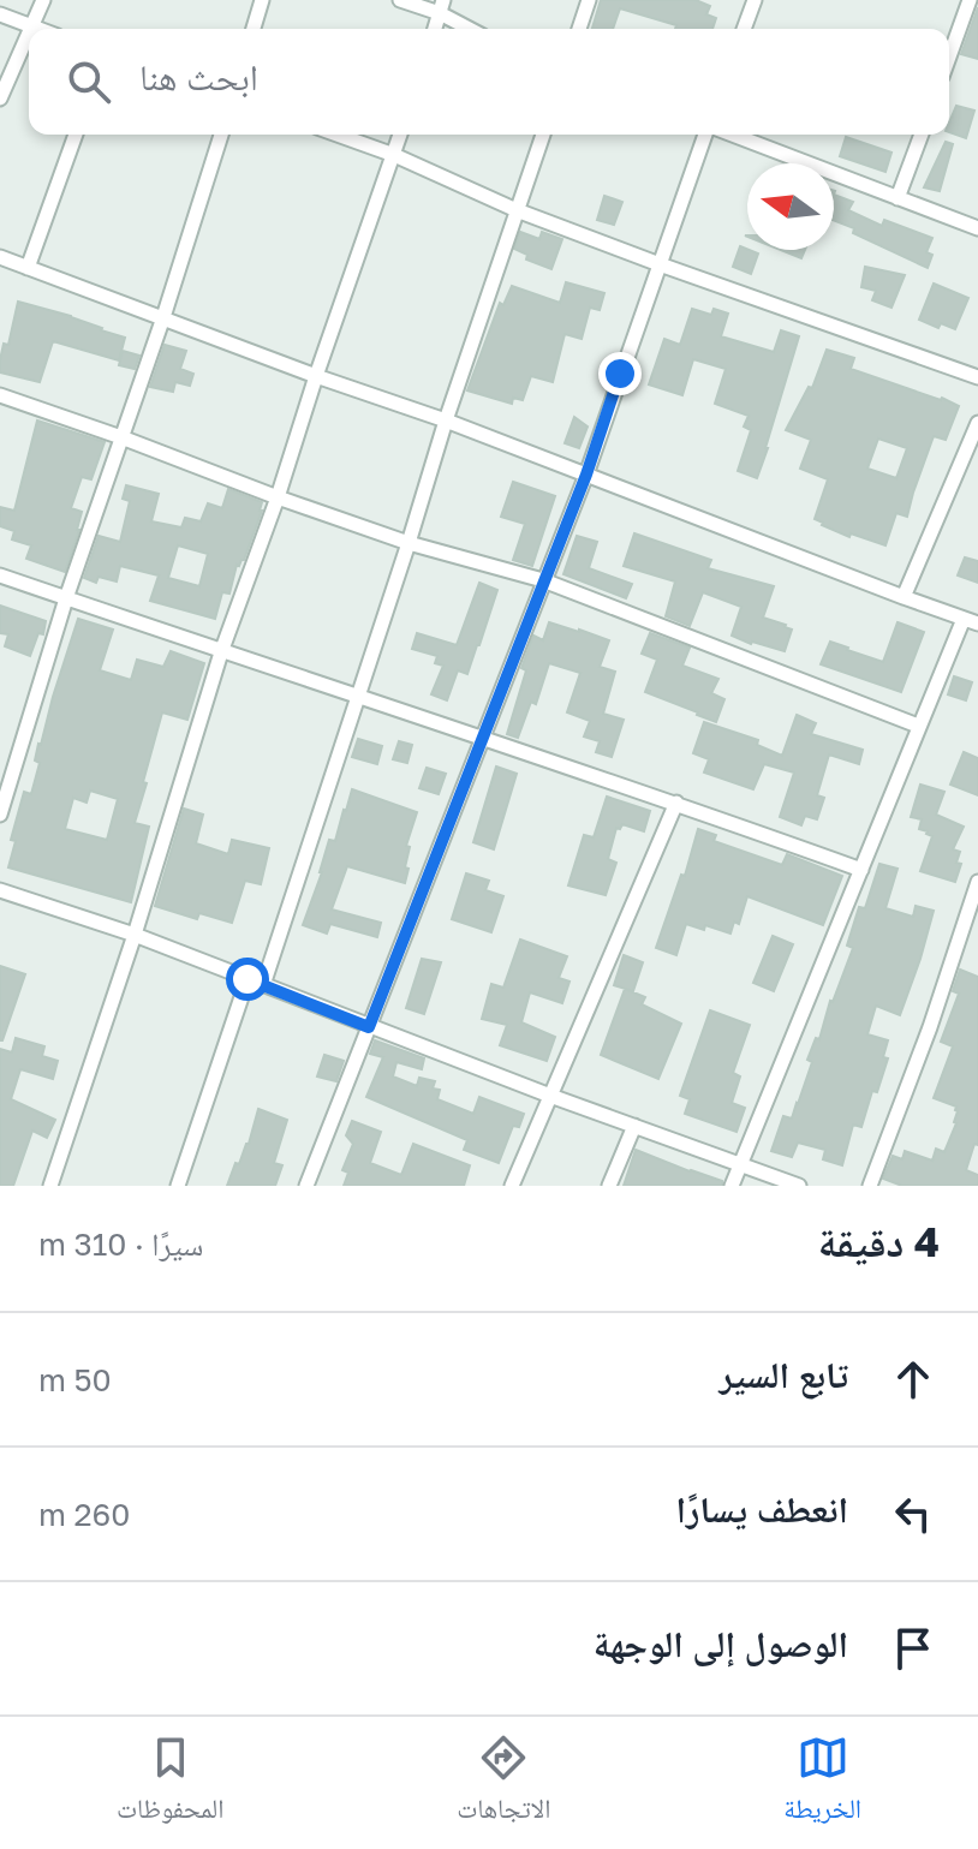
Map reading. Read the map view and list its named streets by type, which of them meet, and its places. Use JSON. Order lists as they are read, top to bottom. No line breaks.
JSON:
{"north":"left","page":{"search":"ابحث هنا","heading":["4 دقيقة","سيرًا · 310 m"],"list":[["تابع السير","50 m"],["انعطف يسارًا","260 m"],"الوصول إلى الوجهة"],"nav":["الخريطة","الاتجاهات","المحفوظات"]}}
